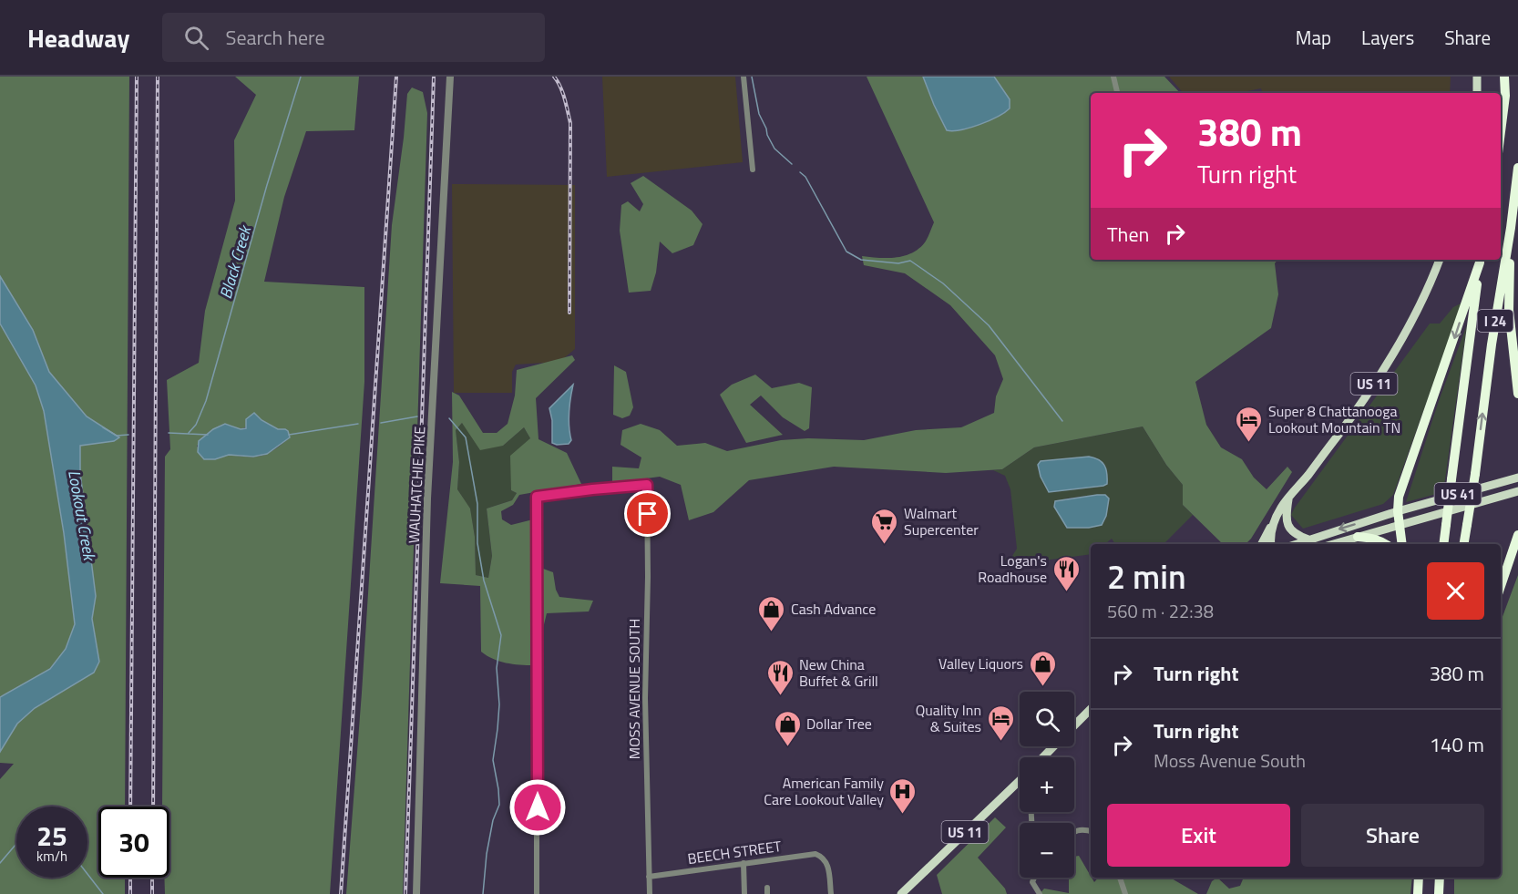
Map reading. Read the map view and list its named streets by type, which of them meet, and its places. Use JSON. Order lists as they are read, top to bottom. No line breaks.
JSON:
{"streets":{"highway":["I 24"],"main road":["US 11","US 41"],"street":["WAUHATCHIE PIKE","MOSS AVENUE SOUTH","BEECH STREET"]},"crossings":[["MOSS AVENUE SOUTH","BEECH STREET"]],"water":["Black Creek","Lookout Creek"],"places":{"hotel":["Super 8 Chattanooga Lookout Mountain TN","Quality Inn & Suites"],"supermarket":["Walmart Supercenter"],"restaurant":["Logan's Roadhouse","New China Buffet & Grill"],"shop":["Cash Advance","Valley Liquors","Dollar Tree"],"hospital":["American Family Care Lookout Valley"]},"page":{"header":"Headway","search":"Search here","nav":["Map","Layers","Share"],"turn":["380 m","Turn right"],"then":"Then","heading":["2 min","560 m · 22:38"],"list":[{"name":"Turn right","value":"380 m"},{"name":"Turn right","note":"Moss Avenue South","value":"140 m"}],"map_buttons":["+","−"],"buttons":["Exit","Share"],"speed":"25 km/h","limit":"30"}}
